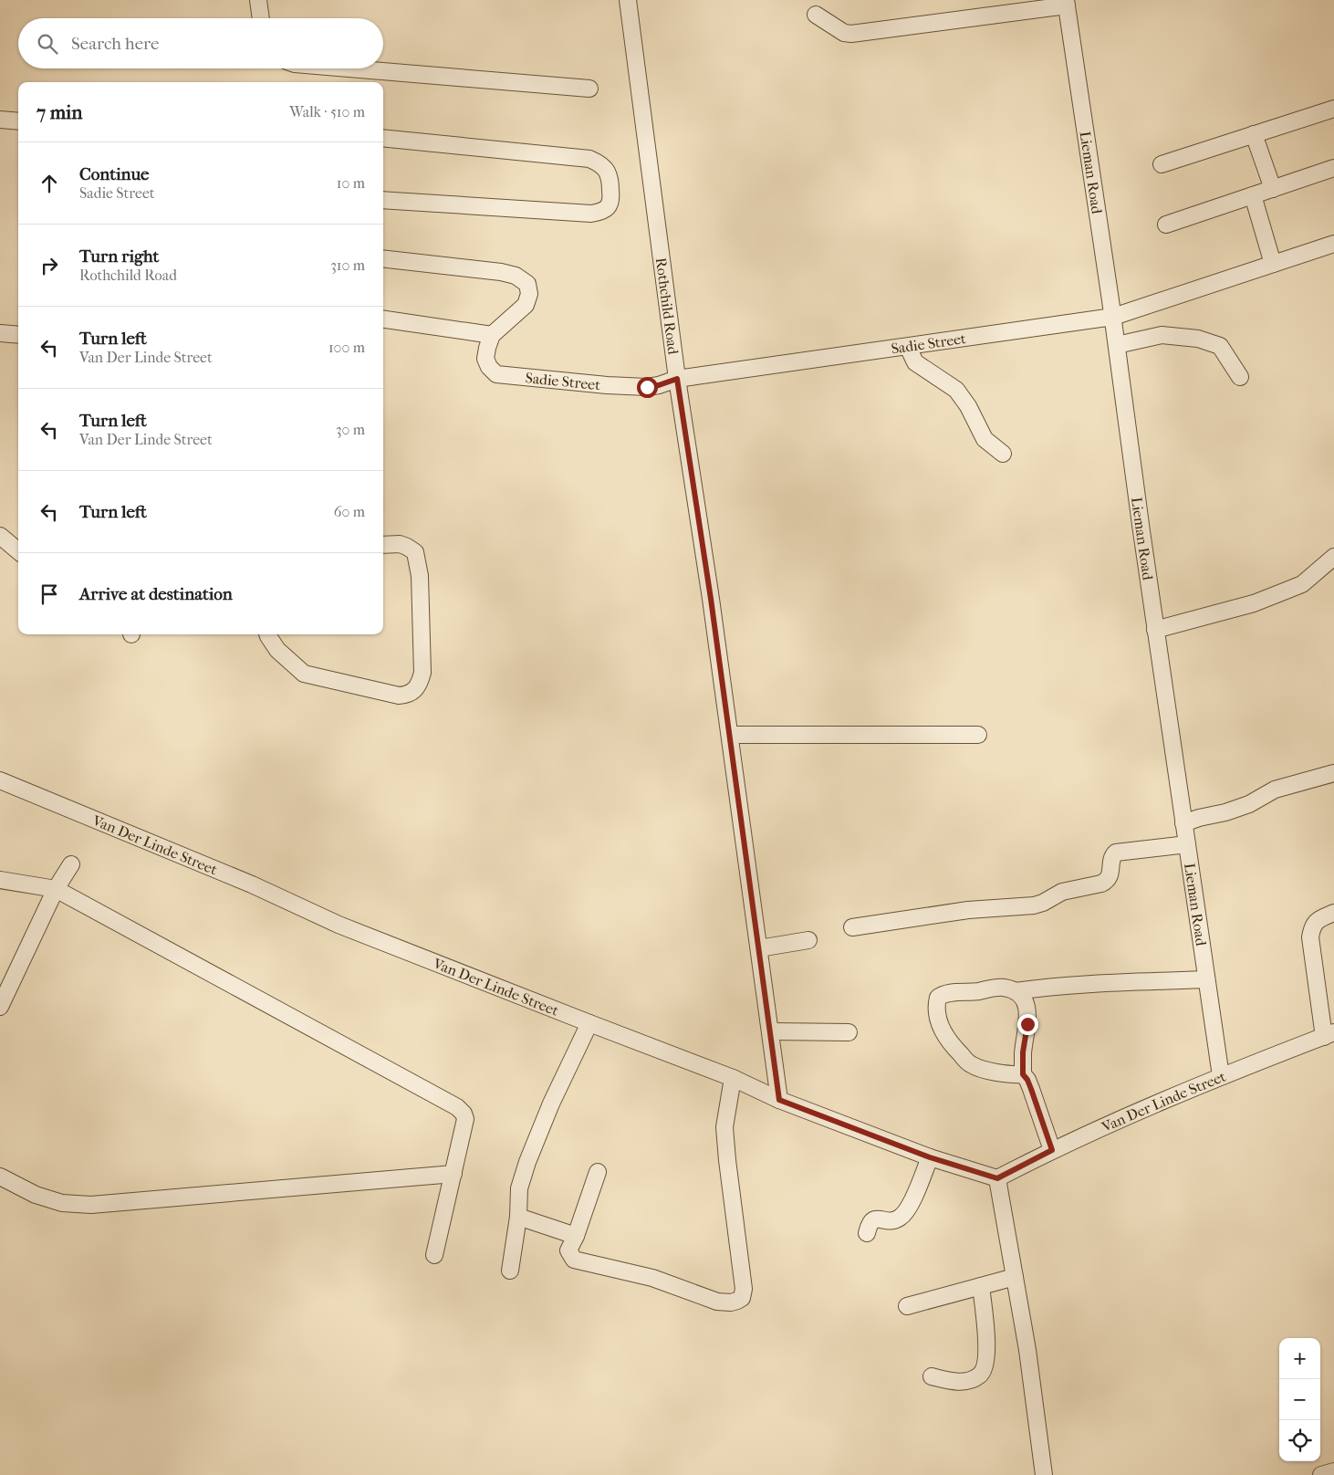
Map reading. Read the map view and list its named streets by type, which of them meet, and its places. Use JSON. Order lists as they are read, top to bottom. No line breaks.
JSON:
{"streets":{"street":["Lieman Road","Rothchild Road","Sadie Street","Van Der Linde Street"]},"crossings":[["Lieman Road","Sadie Street"],["Lieman Road","Van Der Linde Street"],["Rothchild Road","Sadie Street"],["Rothchild Road","Van Der Linde Street"]],"page":{"search":"Search here","heading":["7 min","Walk · 510 m"],"list":[["Continue","Sadie Street","10 m"],["Turn right","Rothchild Road","310 m"],["Turn left","Van Der Linde Street","100 m"],["Turn left","Van Der Linde Street","30 m"],["Turn left","60 m"],"Arrive at destination"],"map_buttons":["+","−"]}}
